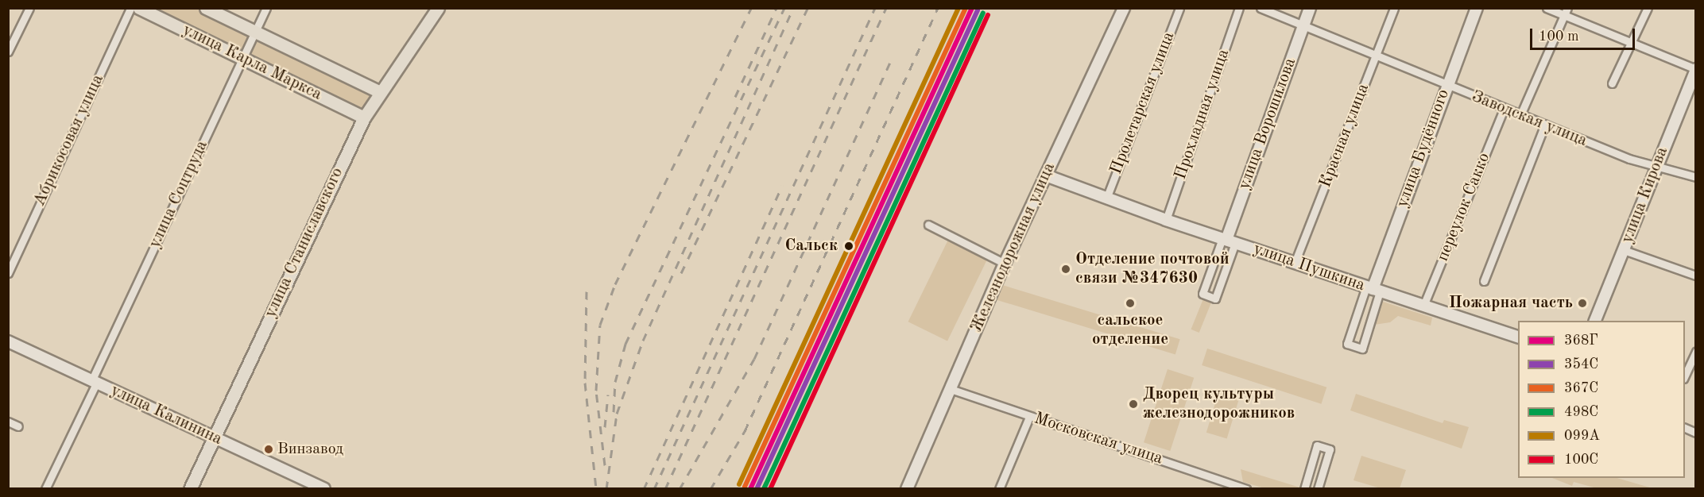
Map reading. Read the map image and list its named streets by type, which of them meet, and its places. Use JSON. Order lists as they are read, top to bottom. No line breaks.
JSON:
{"streets":{"main road":["улица Карла Маркса","улица Ворошилова","улица Будённого","улица Кирова","улица Станиславского","Железнодорожная улица","улица Пушкина","улица Калинина"],"street":["Пролетарская улица","Прохладная улица","Заводская улица","Красная улица","Абрикосовая улица","улица Соцтруда","переулок Сакко","Московская улица"]},"crossings":[["улица Карла Маркса","улица Соцтруда"],["улица Карла Маркса","улица Станиславского"],["Пролетарская улица","улица Пушкина"],["Прохладная улица","улица Пушкина"],["Заводская улица","улица Ворошилова"],["Заводская улица","Красная улица"],["Заводская улица","улица Будённого"],["Заводская улица","улица Кирова"],["Заводская улица","переулок Сакко"],["улица Ворошилова","улица Пушкина"],["Красная улица","улица Пушкина"],["улица Будённого","улица Пушкина"],["улица Соцтруда","улица Калинина"],["переулок Сакко","улица Пушкина"],["улица Станиславского","улица Калинина"],["Железнодорожная улица","улица Пушкина"],["Железнодорожная улица","Московская улица"]],"places":["Сальск","Отделение почтовой связи №347630","сальское отделение","Пожарная часть","Дворец культуры железнодорожников","Винзавод"],"lines":["transit line 368Г","transit line 367С","transit line 099А","transit line 354С","transit line 498С","transit line 100C"],"legend":["368Г","354С","367С","498С","099А","100C"],"scale_bar":"100 m"}
